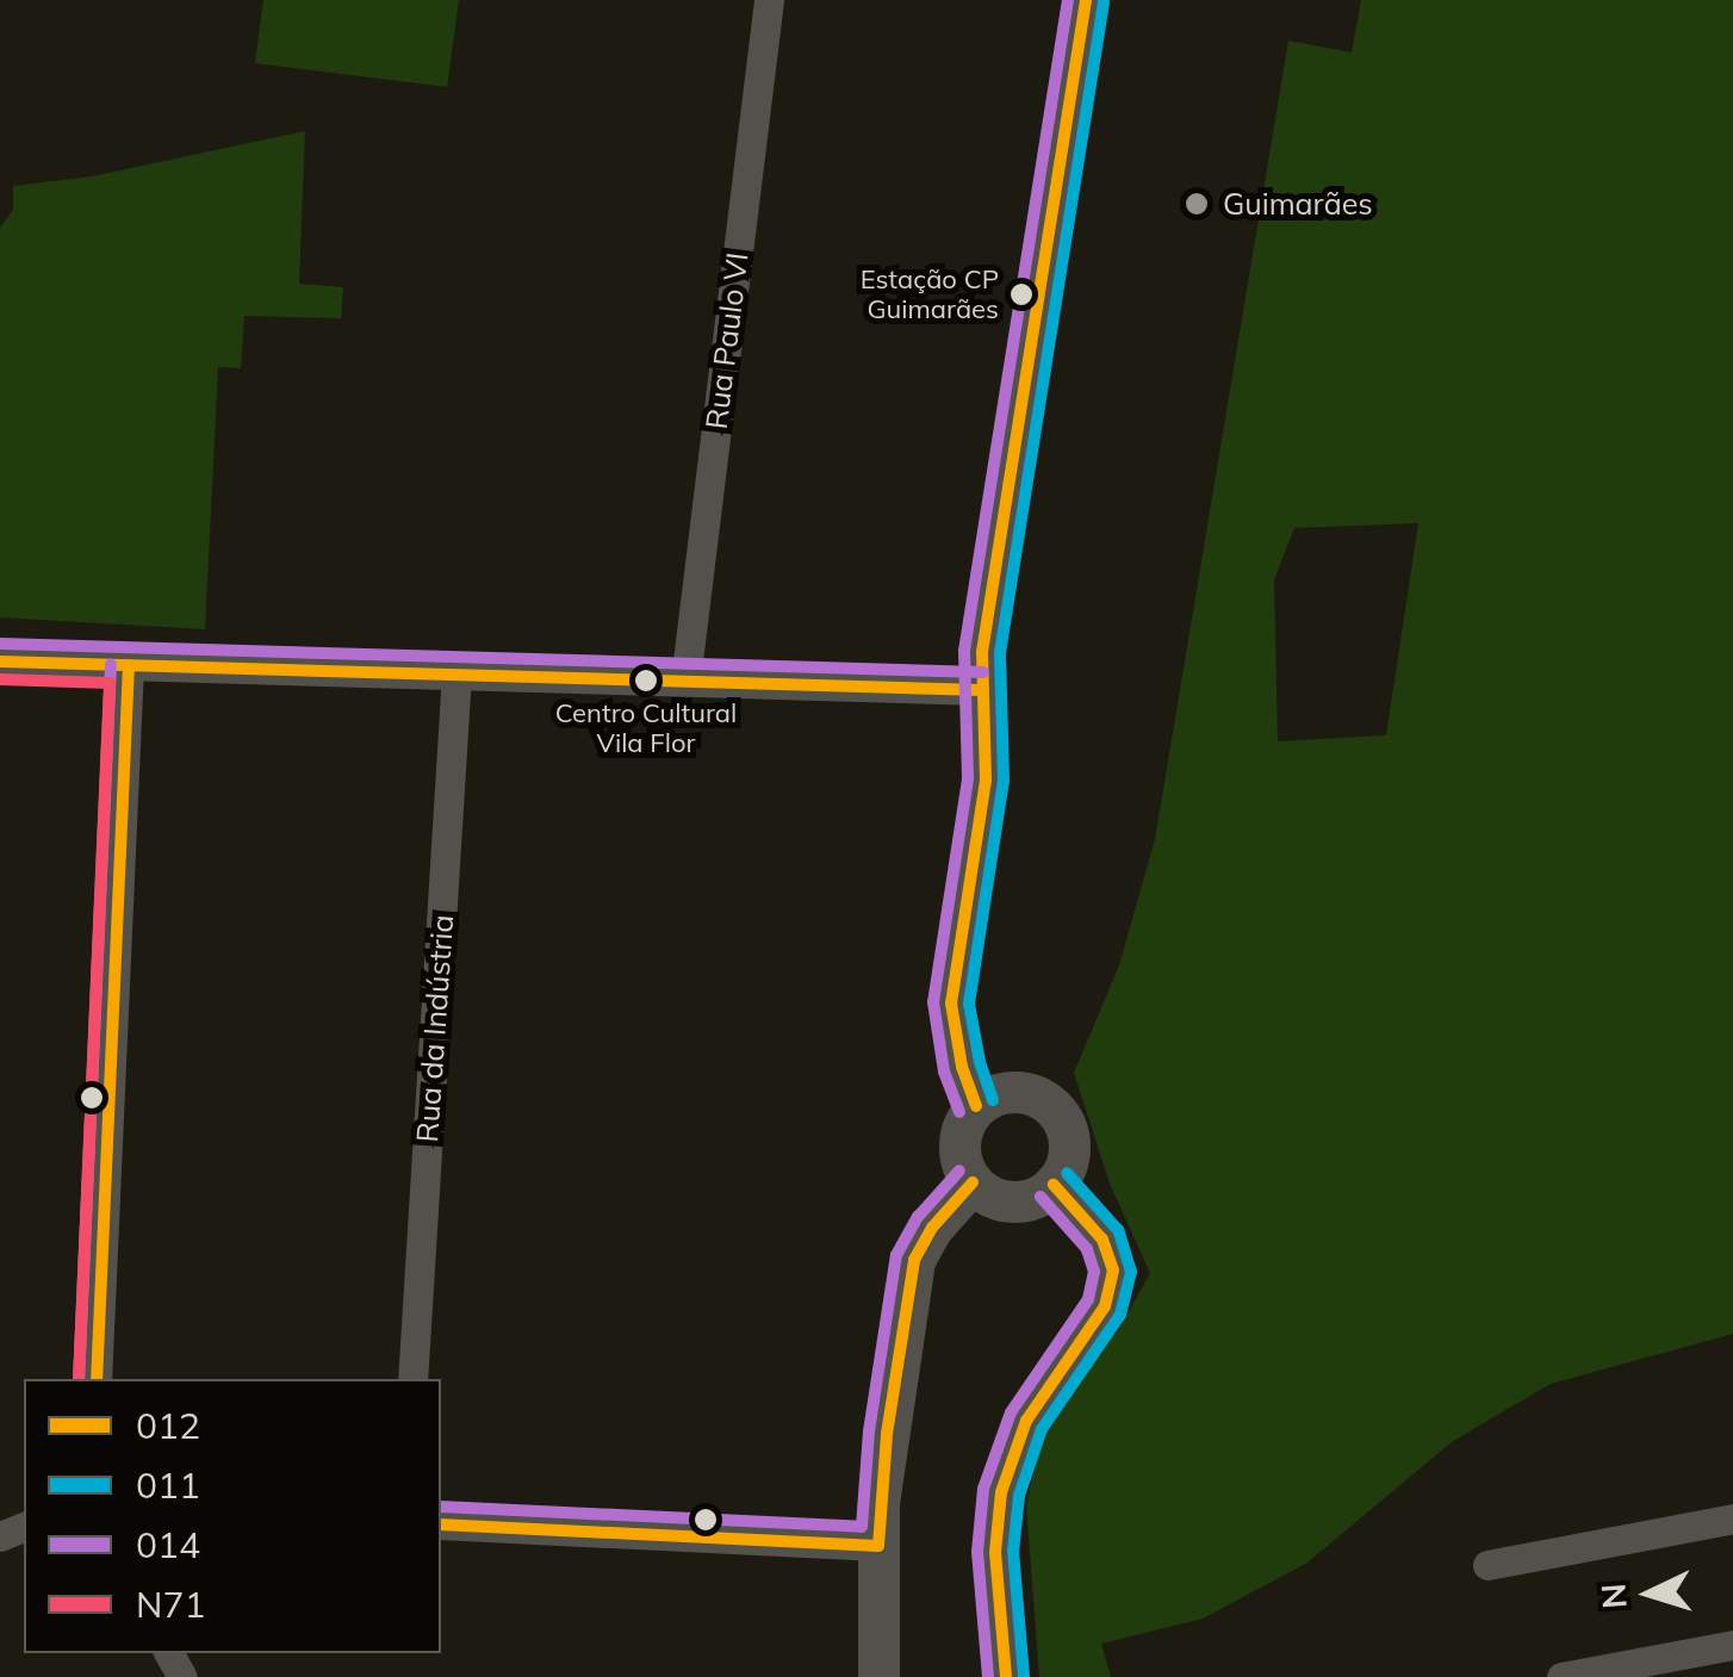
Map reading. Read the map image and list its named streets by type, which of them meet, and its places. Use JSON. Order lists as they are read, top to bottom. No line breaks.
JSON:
{"streets":{"street":["Rua Paulo VI","Rua da Indústria"]},"places":["Guimarães","Estação CP Guimarães","Centro Cultural Vila Flor"],"lines":["transit line 012","transit line 014","transit line 011","transit line N71"],"legend":["012","011","014","N71"],"north":"left"}
